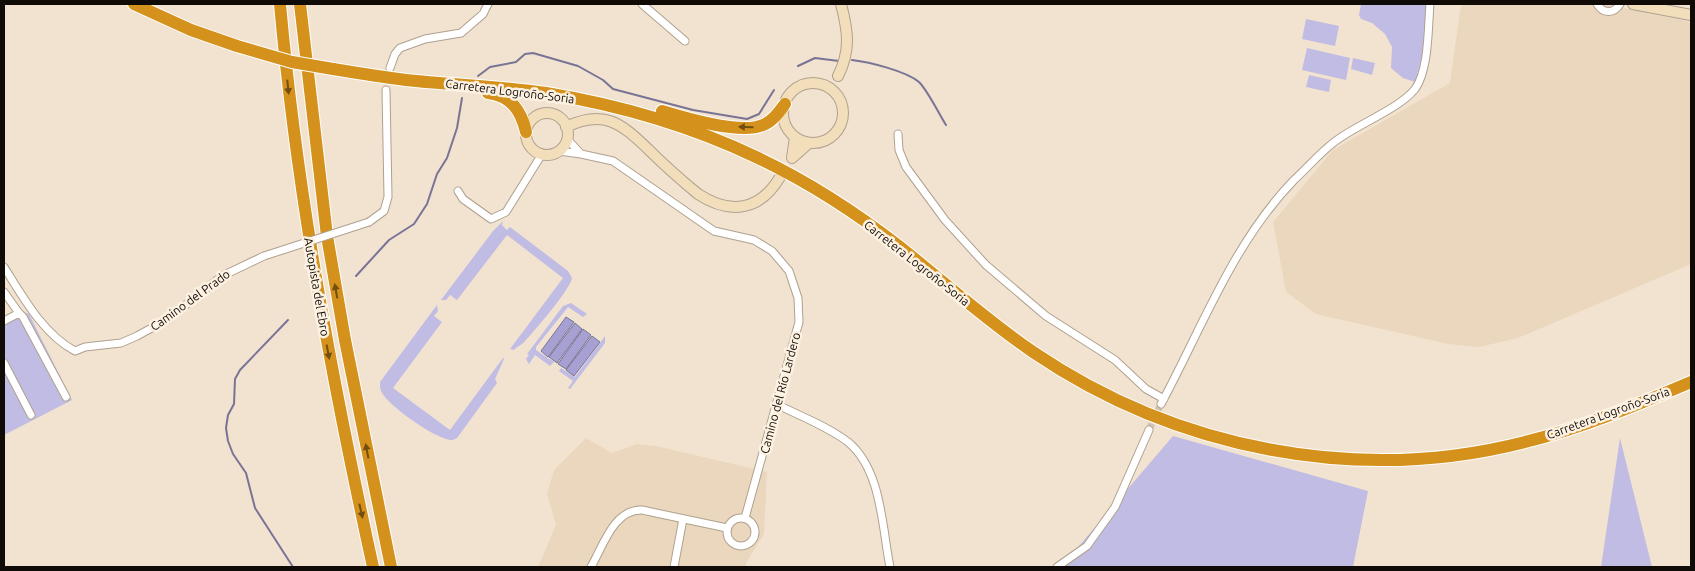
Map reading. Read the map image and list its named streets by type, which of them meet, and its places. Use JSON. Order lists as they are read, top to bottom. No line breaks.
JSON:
{"streets":{"highway":["Carretera Logroño-Soria","Autopista del Ebro"],"street":["Camino del Prado","Camino del Río Lardero"]}}
